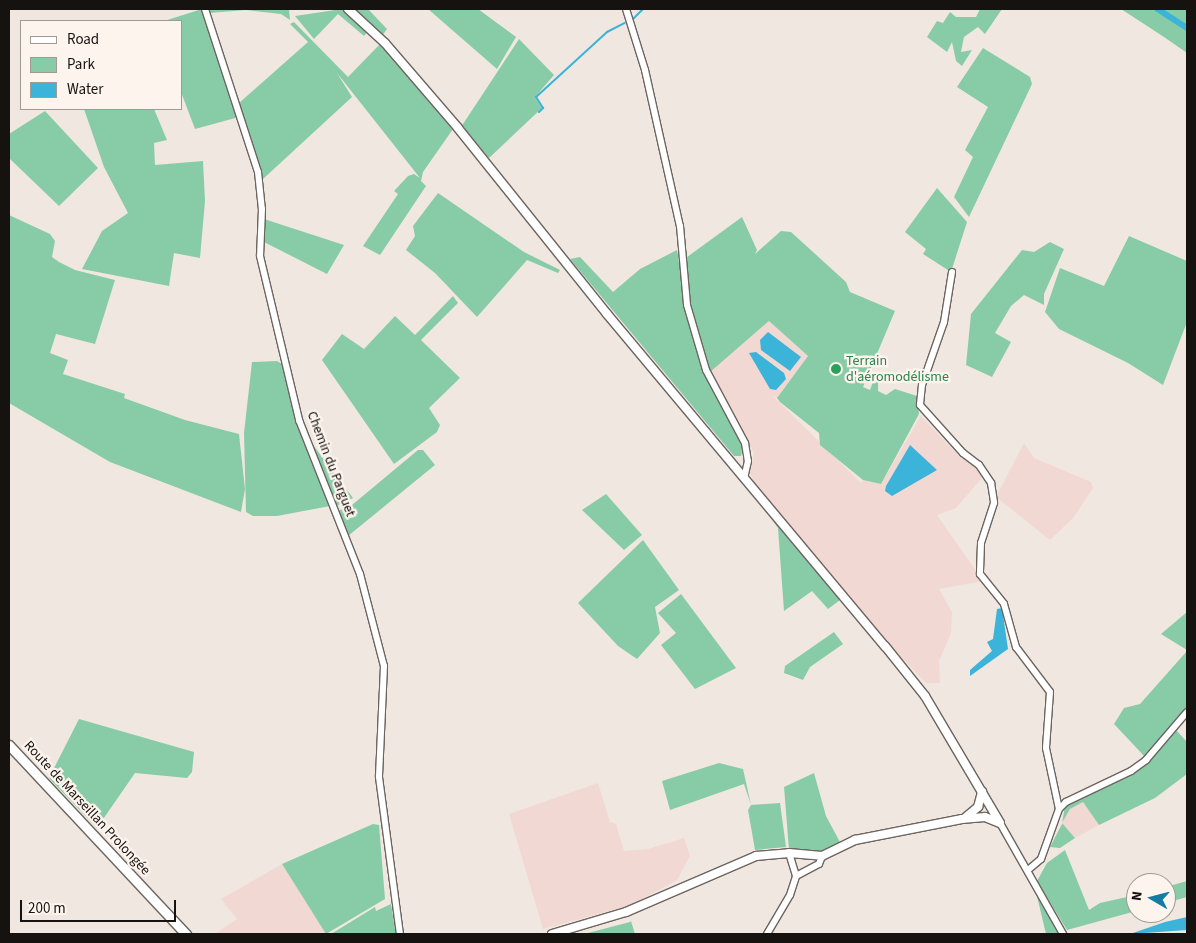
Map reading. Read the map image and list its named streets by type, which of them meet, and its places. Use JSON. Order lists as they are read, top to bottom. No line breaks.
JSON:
{"streets":{"main road":["Route de Marseillan Prolongée"],"street":["Chemin du Parguet"]},"places":["Terrain d'aéromodélisme"],"legend":["Road","Park","Water"],"scale_bar":"200 m","north":"left"}
